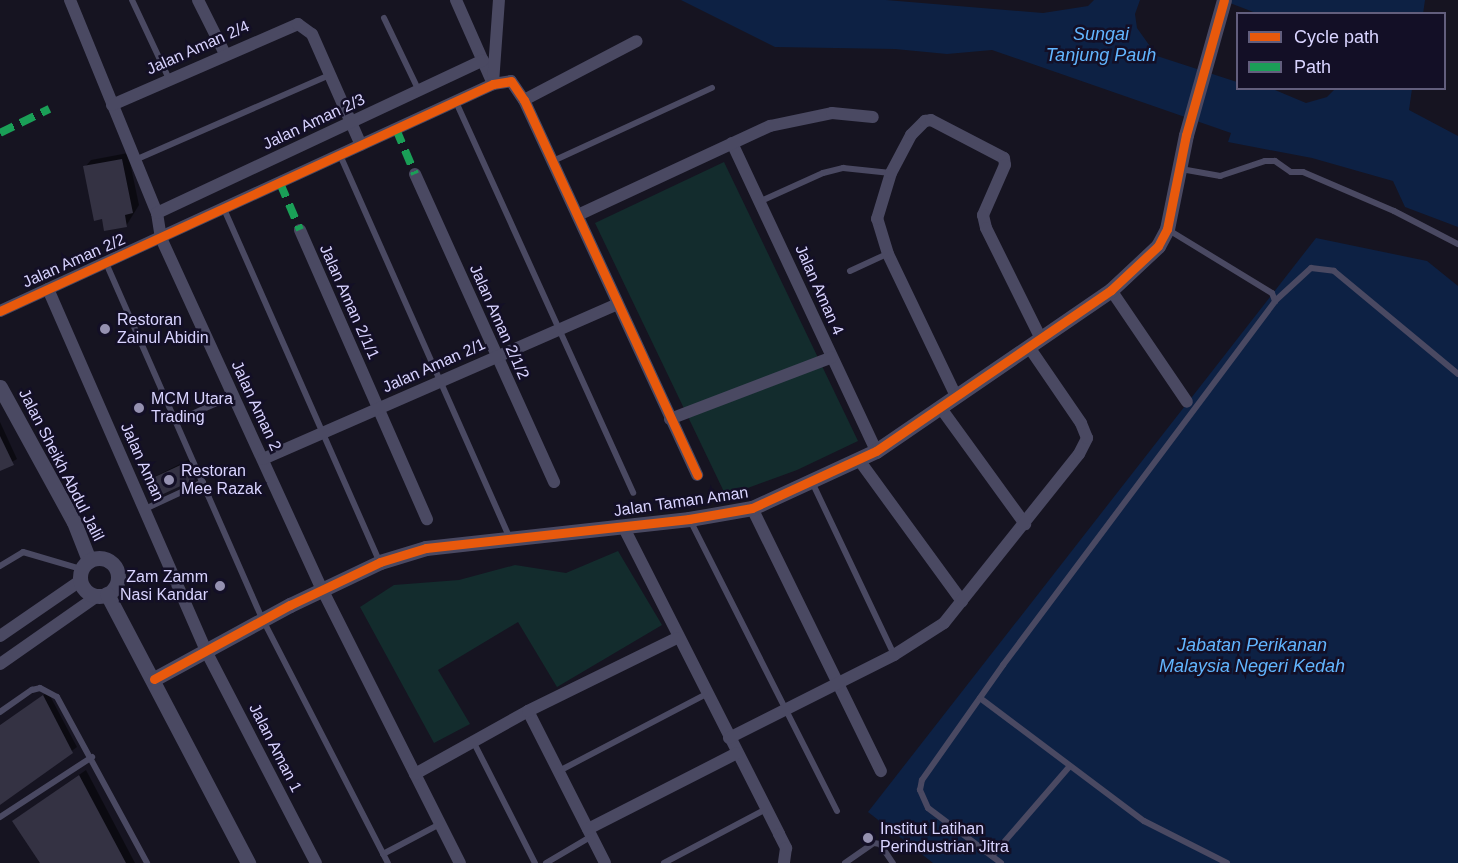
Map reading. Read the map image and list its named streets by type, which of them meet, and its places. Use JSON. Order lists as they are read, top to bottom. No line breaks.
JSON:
{"streets":{"street":["Jalan Aman 2/4","Jalan Aman 2/3","Jalan Aman 2/2","Jalan Aman 4","Jalan Aman 2/1/1","Jalan Aman 2/1/2","Jalan Aman 2/1","Jalan Aman 2","Jalan Aman","Jalan Sheikh Abdul Jalil","Jalan Taman Aman","Jalan Aman 1"]},"crossings":[["Jalan Aman 2/4","Jalan Aman 2"],["Jalan Aman 2/3","Jalan Aman 2"],["Jalan Aman 2/2","Jalan Aman 2"],["Jalan Aman 2/2","Jalan Aman"],["Jalan Aman 4","Jalan Taman Aman"],["Jalan Aman 2/1/1","Jalan Aman 2/1"],["Jalan Aman 2/1/2","Jalan Aman 2/1"],["Jalan Aman 2/1","Jalan Aman 2"],["Jalan Aman 2","Jalan Taman Aman"],["Jalan Aman","Jalan Taman Aman"],["Jalan Aman","Jalan Aman 1"],["Jalan Taman Aman","Jalan Aman 1"]],"water":["Sungai Tanjung Pauh","Jabatan Perikanan Malaysia Negeri Kedah"],"places":["Restoran Zainul Abidin","MCM Utara Trading","Restoran Mee Razak","Zam Zamm Nasi Kandar","Institut Latihan Perindustrian Jitra"],"legend":["Cycle path","Path"]}
